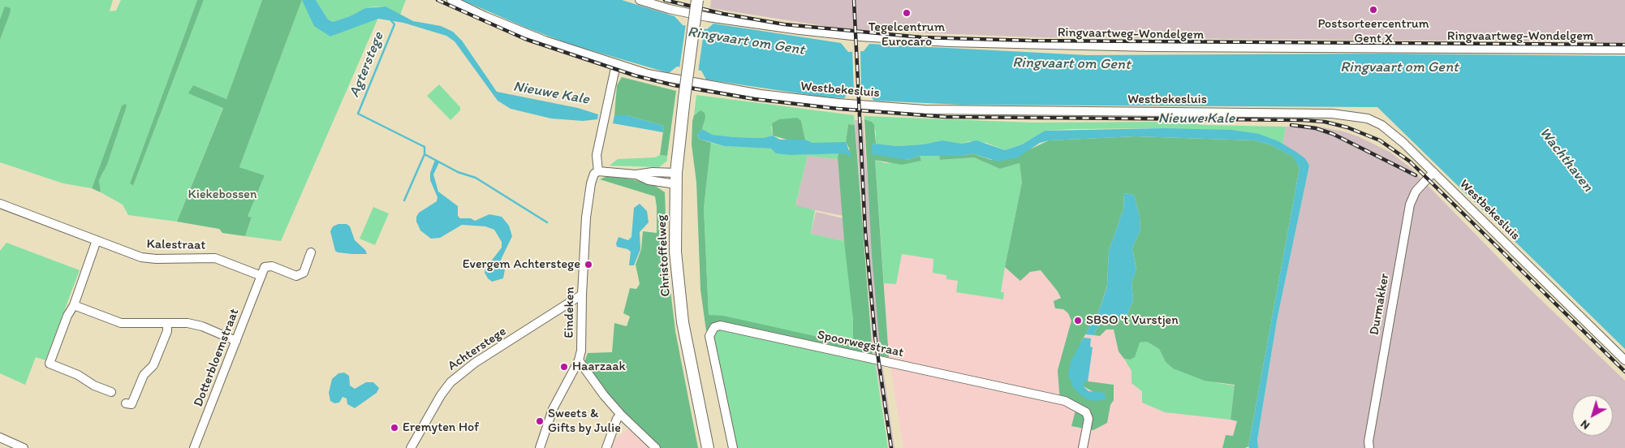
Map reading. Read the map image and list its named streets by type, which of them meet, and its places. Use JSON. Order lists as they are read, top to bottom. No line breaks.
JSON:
{"streets":{"main road":["Christoffelweg"],"street":["Ringvaartweg-Wondelgem","Westbekesluis","Kalestraat","Durmakker","Eindeken","Spoorwegstraat","Achterstege","Dotterbloemstraat"]},"crossings":[["Westbekesluis","Durmakker"],["Kalestraat","Dotterbloemstraat"],["Eindeken","Achterstege"]],"water":["Ringvaart om Gent","Agterstege","Nieuwe Kale","Wachthaven"],"parks":["Kiekebossen"],"places":["Postsorteercentrum Gent X","Tegelcentrum Eurocaro","Evergem Achterstege","SBSO 't Vurstjen","Haarzaak","Sweets & Gifts by Julie","Eremyten Hof"],"north":"bottom left"}
